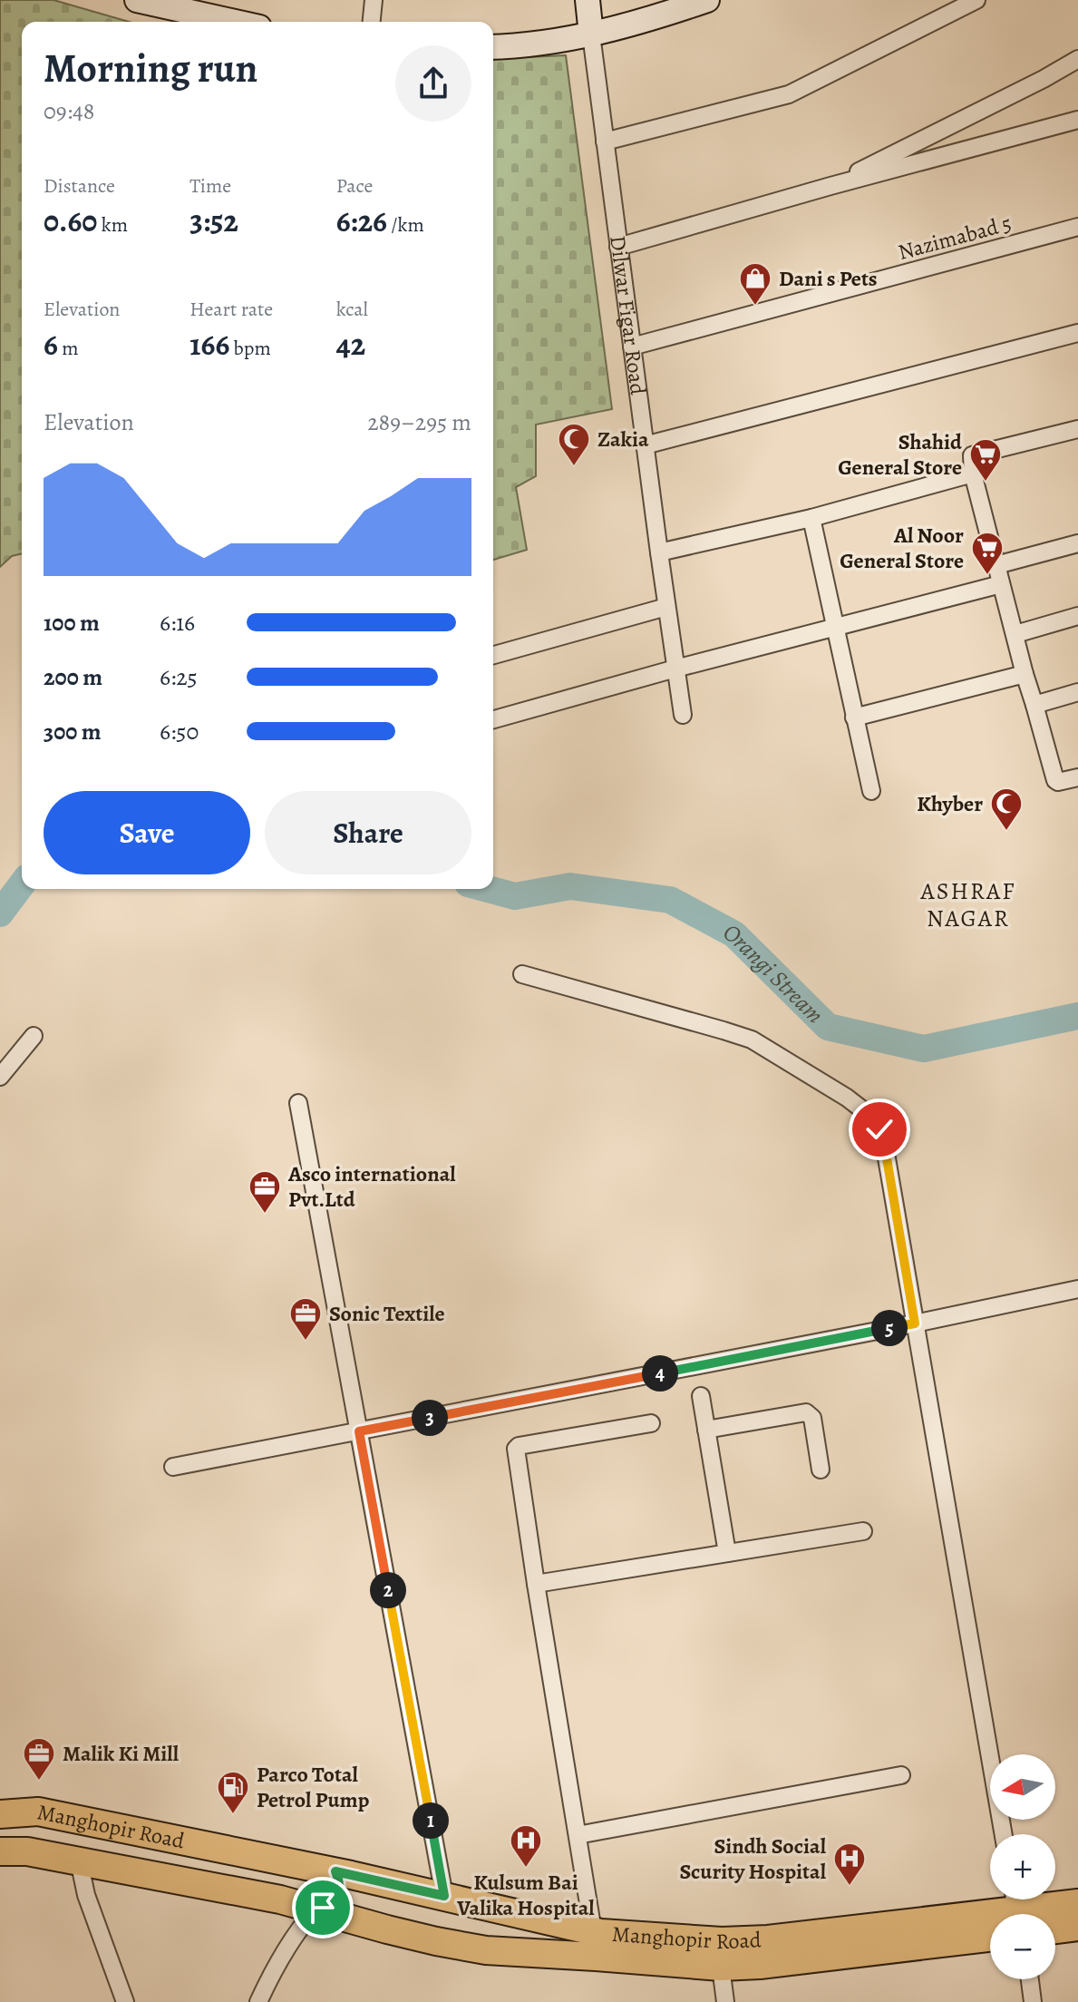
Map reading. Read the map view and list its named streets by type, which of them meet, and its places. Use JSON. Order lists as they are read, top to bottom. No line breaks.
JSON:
{"streets":{"main road":["Dilwar Figar Road","Manghopir Road"],"street":["Nazimabad 5"]},"crossings":[["Nazimabad 5","Dilwar Figar Road"]],"districts":["ASHRAF NAGAR"],"water":["Orangi Stream"],"places":{"shop":["Dani s Pets"],"mosque":["Zakia","Khyber"],"supermarket":["Shahid General Store","Al Noor General Store"],"office":["Asco international Pvt.Ltd","Sonic Textile","Malik Ki Mill"],"fuel station":["Parco Total Petrol Pump"],"hospital":["Kulsum Bai Valika Hospital","Sindh Social Scurity Hospital"]},"north":"left","page":{"heading":["Morning run","09:48"],"stats":[["Distance","0.60 km"],["Time","3:52"],["Pace","6:26 /km"],["Elevation","6 m"],["Heart rate","166 bpm"],["kcal","42"]],"chart":["Elevation","289–295 m"],"list":[{"name":"100 m","note":"6:16"},{"name":"200 m","note":"6:25"},{"name":"300 m","note":"6:50"}],"buttons":["Save","Share"],"pins":["5","4","3","2","1"],"map_buttons":["+","−"]}}
